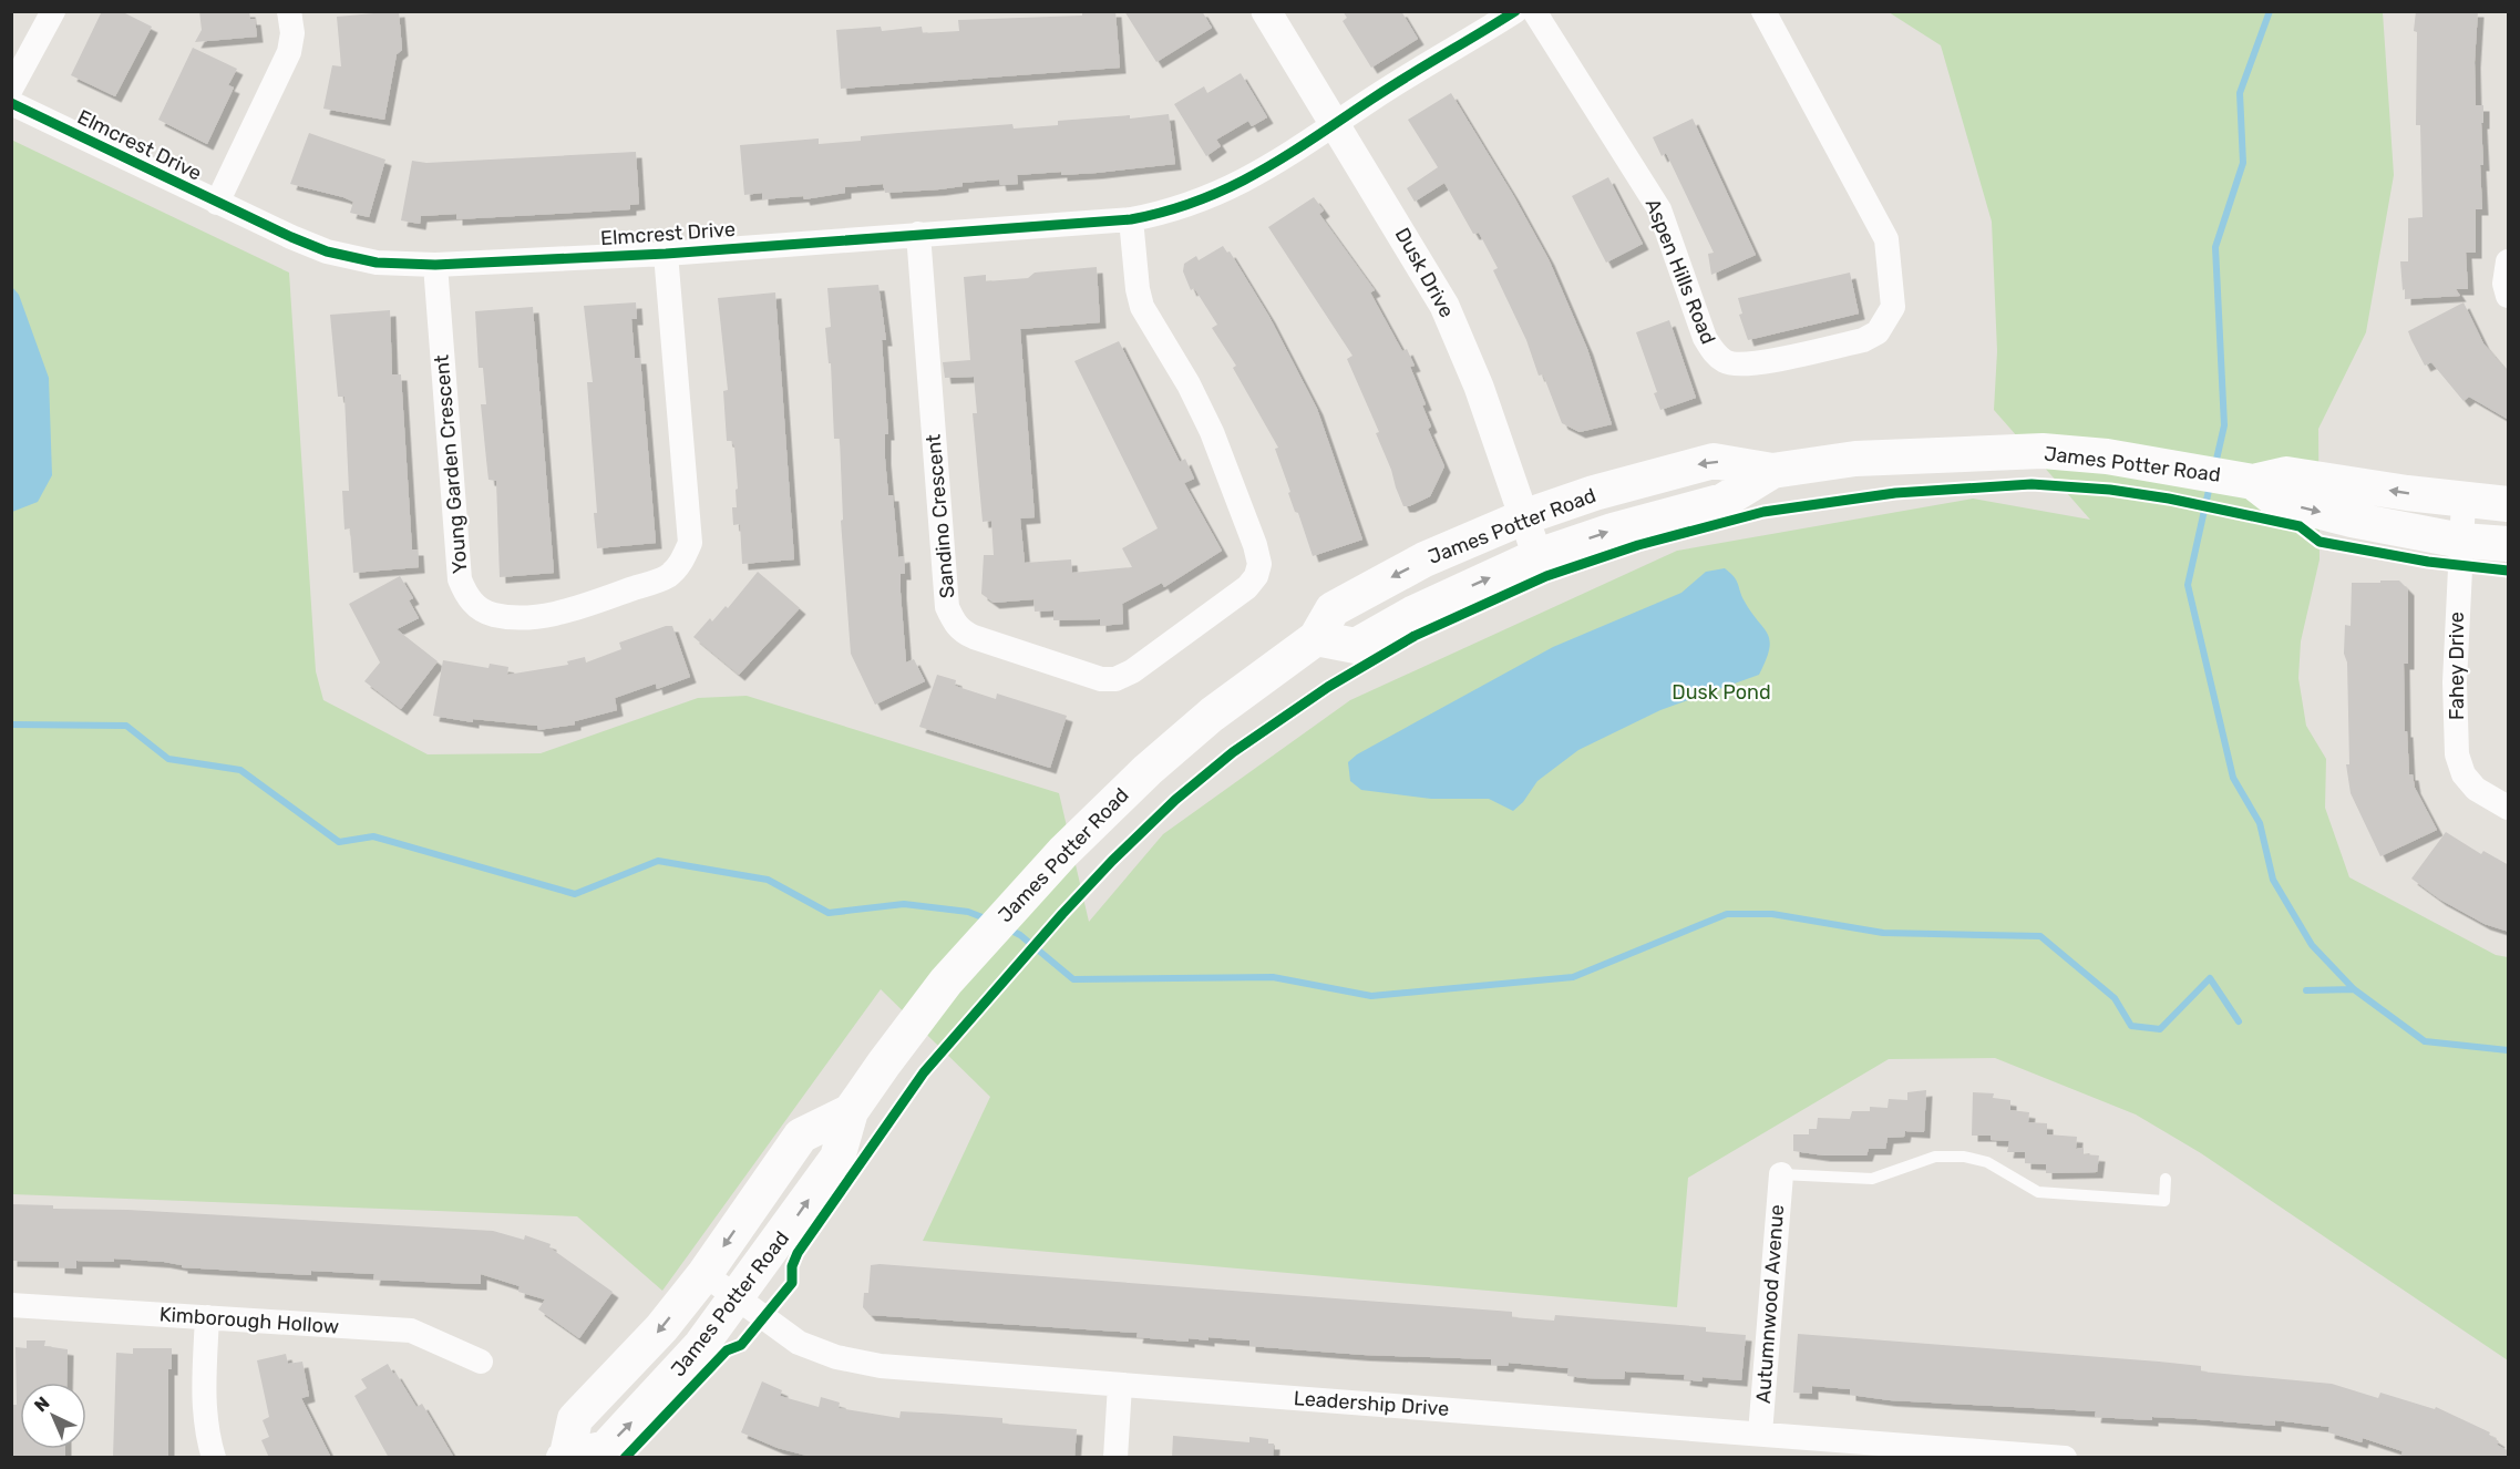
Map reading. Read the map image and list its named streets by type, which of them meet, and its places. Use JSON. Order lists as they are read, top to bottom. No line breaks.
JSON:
{"streets":{"main road":["James Potter Road"],"street":["Elmcrest Drive","Aspen Hills Road","Dusk Drive","Young Garden Crescent","Sandino Crescent","Fahey Drive","Autumnwood Avenue","Kimborough Hollow","Leadership Drive"]},"crossings":[["Elmcrest Drive","Dusk Drive"],["Elmcrest Drive","Young Garden Crescent"],["Elmcrest Drive","Sandino Crescent"],["Dusk Drive","James Potter Road"],["James Potter Road","Fahey Drive"],["James Potter Road","Leadership Drive"],["Autumnwood Avenue","Leadership Drive"]],"parks":["Dusk Pond"],"north":"top left"}
